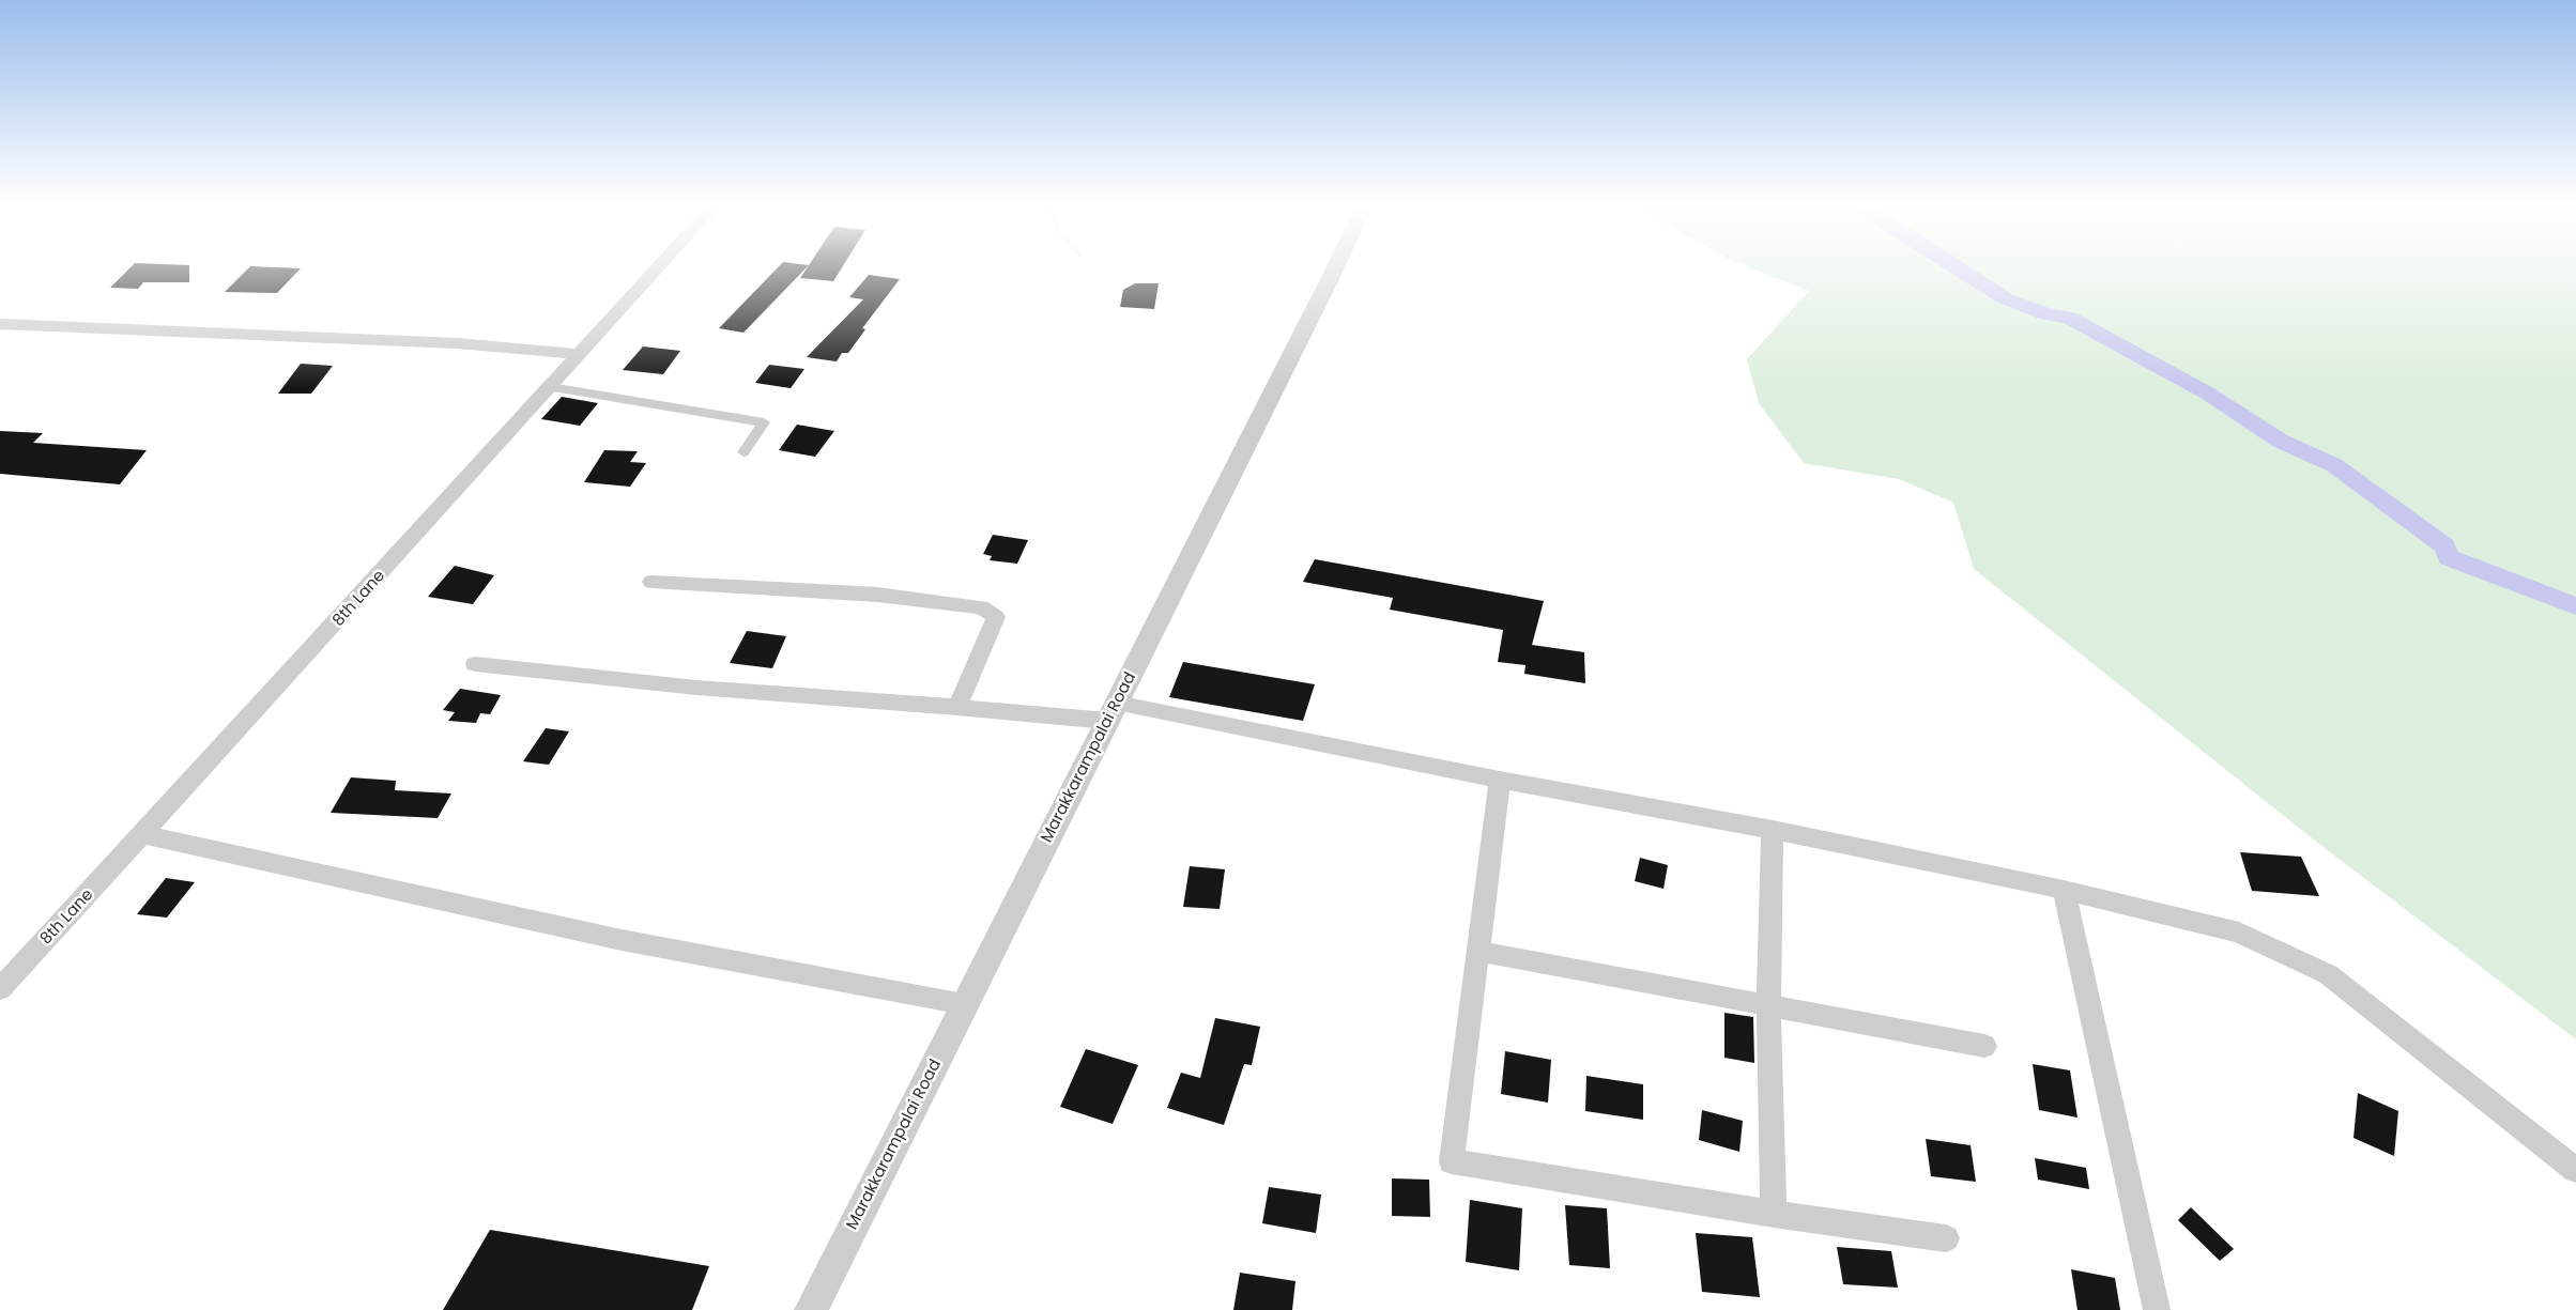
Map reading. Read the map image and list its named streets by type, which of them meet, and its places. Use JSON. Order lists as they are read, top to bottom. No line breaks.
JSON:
{"streets":{"street":["8th Lane","Marakkarampalai Road"]}}
